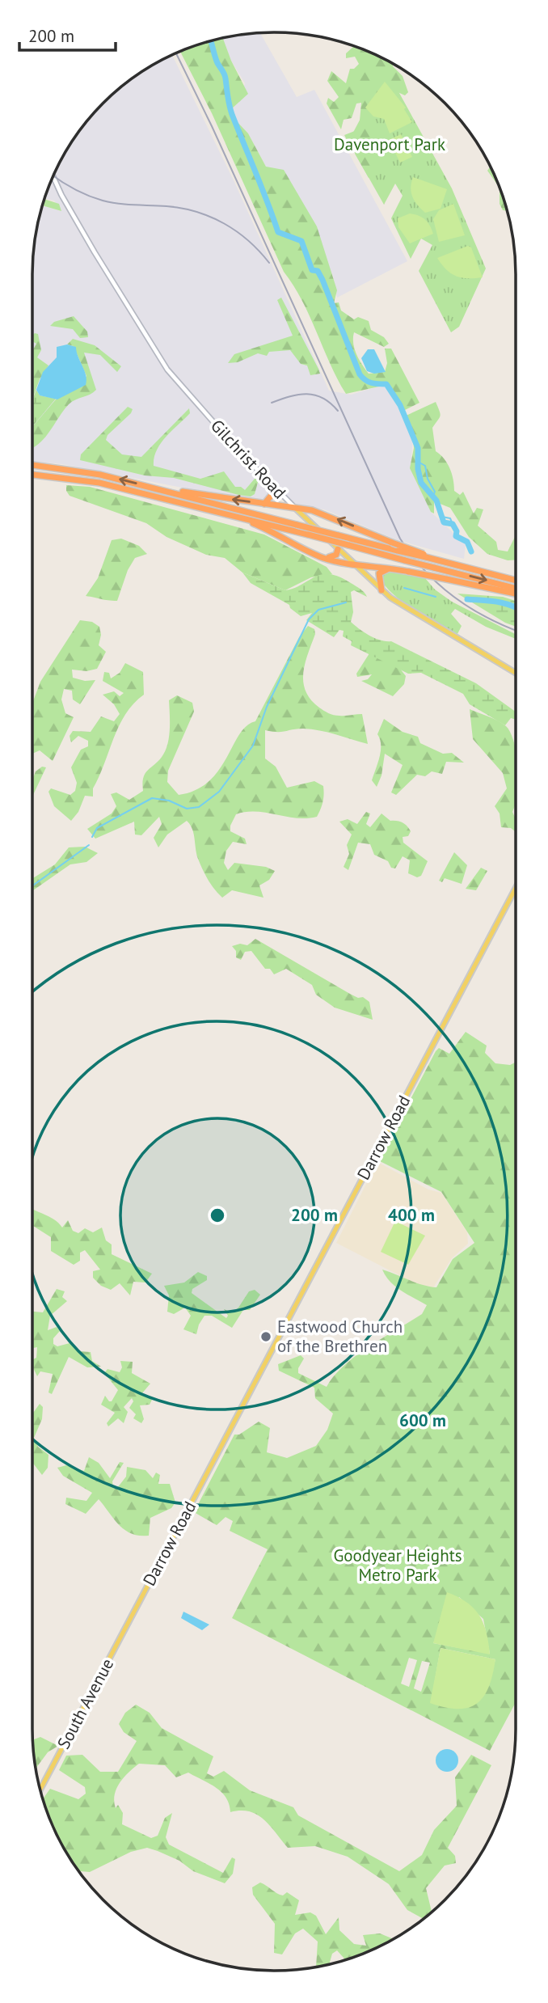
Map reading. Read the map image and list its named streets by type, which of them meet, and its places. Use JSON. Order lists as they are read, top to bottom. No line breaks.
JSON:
{"streets":{"main road":["Gilchrist Road","Darrow Road","South Avenue"]},"crossings":[["Darrow Road","South Avenue"]],"parks":["Davenport Park","Goodyear Heights Metro Park"],"places":["Eastwood Church of the Brethren"],"scale_bar":"200 m","rings":["200 m","400 m","600 m"]}
